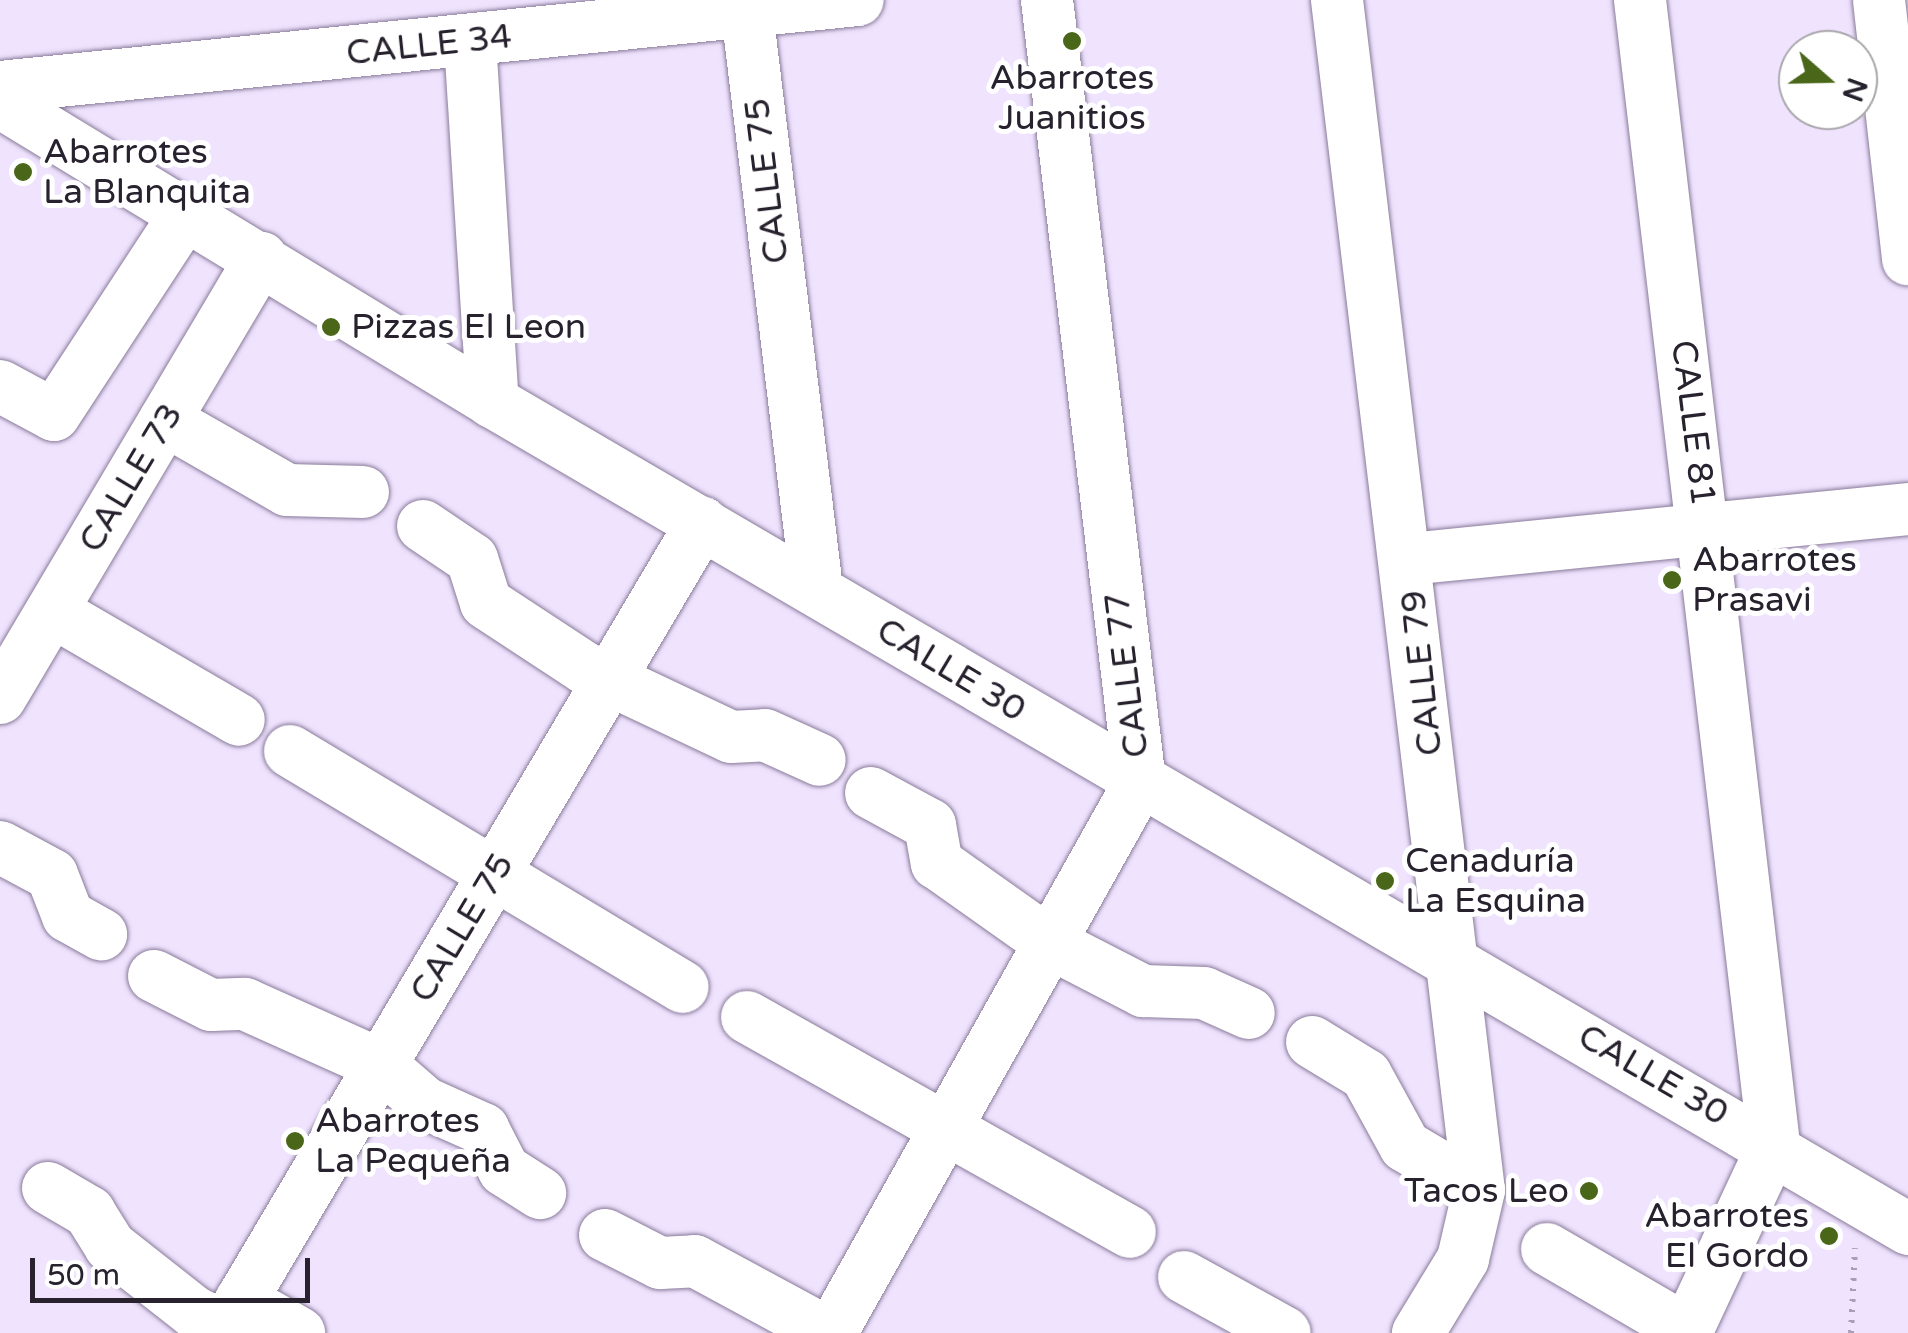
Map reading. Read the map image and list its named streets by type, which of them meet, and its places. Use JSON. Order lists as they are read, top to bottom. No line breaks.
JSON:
{"streets":{"street":["CALLE 34","CALLE 75","CALLE 81","CALLE 73","CALLE 30","CALLE 79","CALLE 77"]},"crossings":[["CALLE 34","CALLE 75"],["CALLE 75","CALLE 30"],["CALLE 81","CALLE 30"],["CALLE 73","CALLE 30"],["CALLE 30","CALLE 79"],["CALLE 30","CALLE 77"]],"places":["Abarrotes Juanitios","Abarrotes La Blanquita","Pizzas El Leon","Abarrotes Prasavi","Cenaduría La Esquina","Abarrotes La Pequeña","Tacos Leo","Abarrotes El Gordo"],"scale_bar":"50 m","north":"right"}
